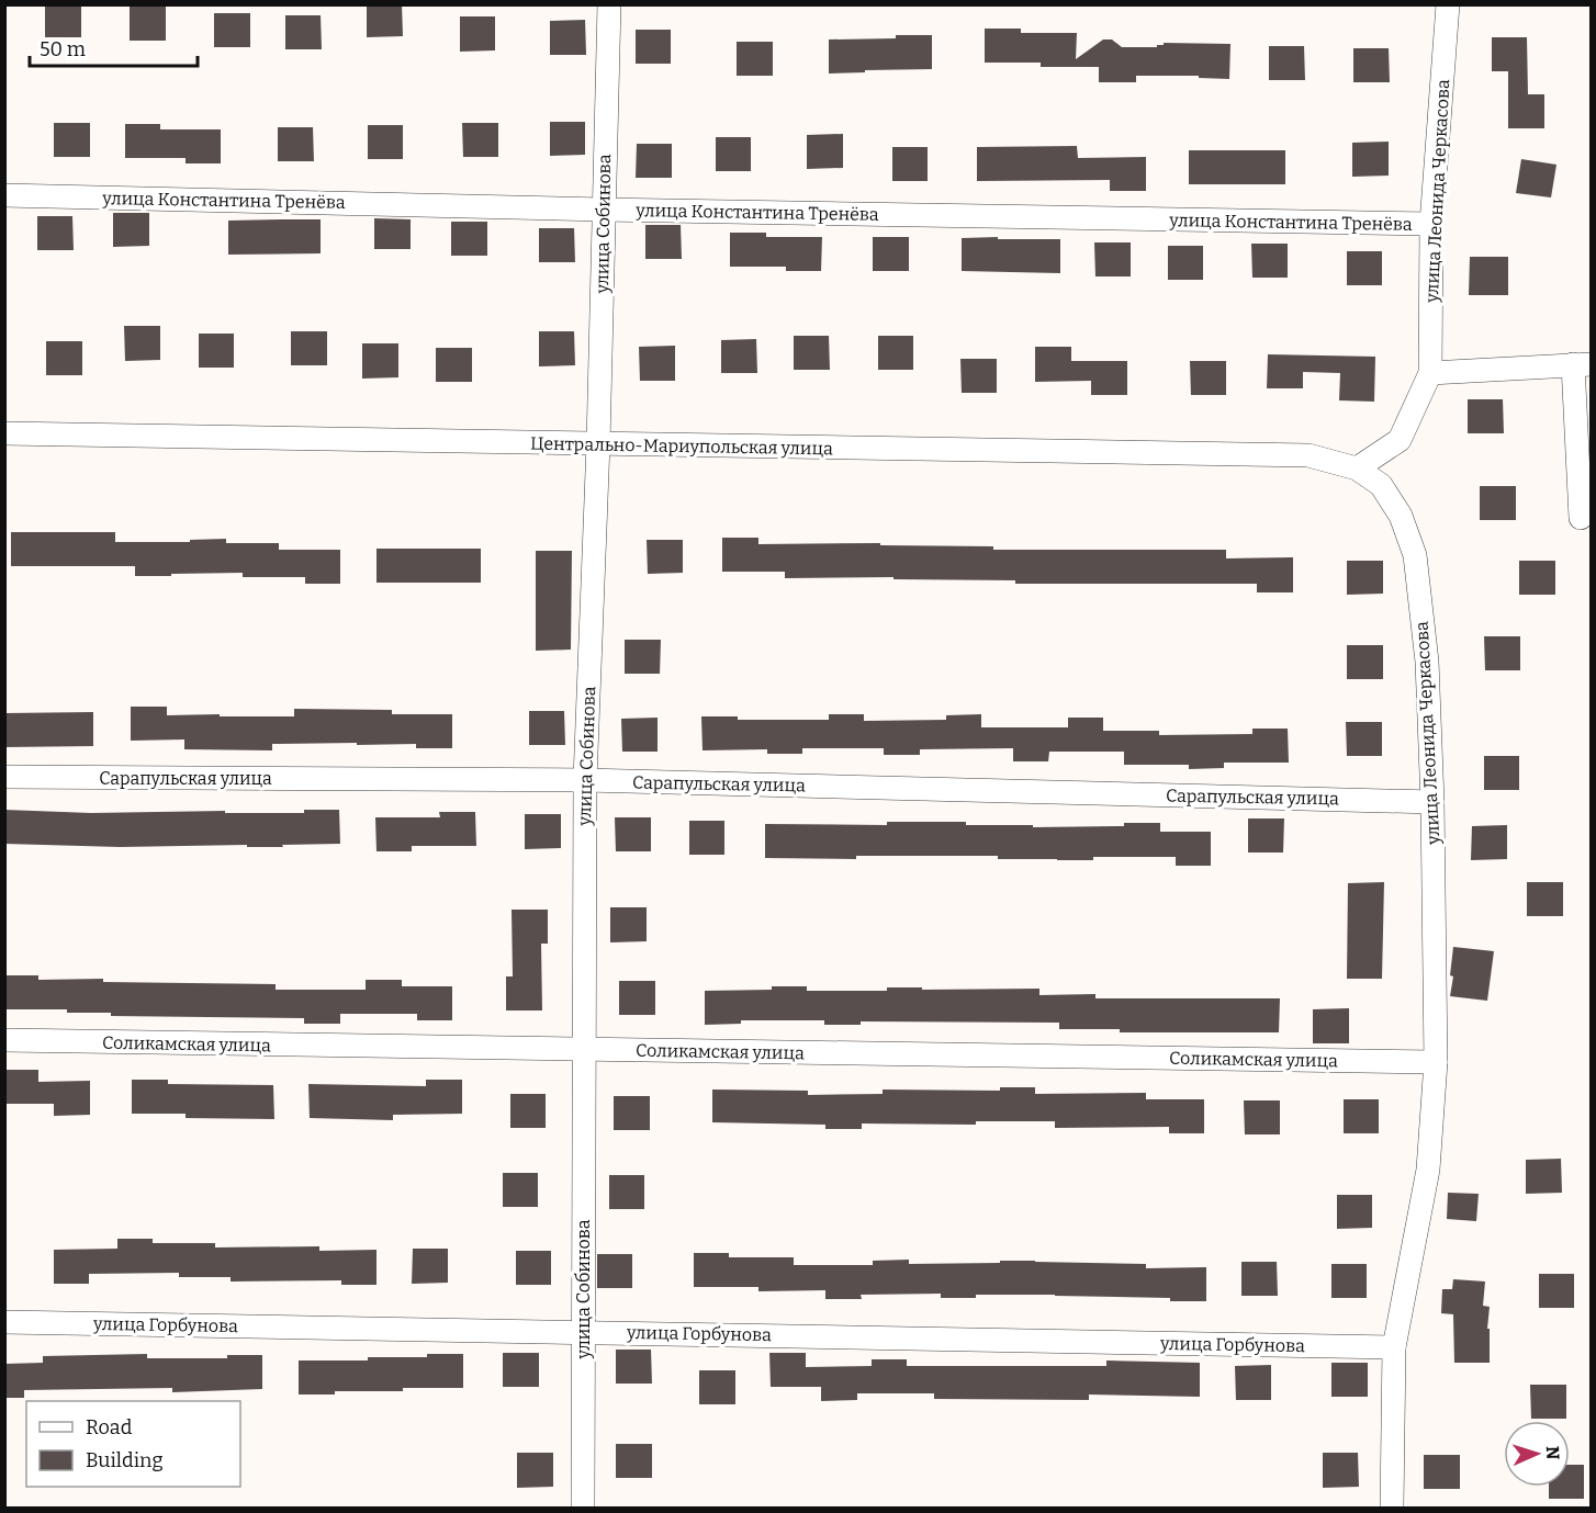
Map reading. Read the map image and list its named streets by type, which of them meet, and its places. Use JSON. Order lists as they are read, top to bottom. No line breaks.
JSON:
{"streets":{"street":["улица Леонида Черкасова","улица Константина Тренёва","улица Собинова","Центрально-Мариупольская улица","Сарапульская улица","Соликамская улица","улица Горбунова"]},"crossings":[["улица Леонида Черкасова","улица Константина Тренёва"],["улица Леонида Черкасова","Центрально-Мариупольская улица"],["улица Леонида Черкасова","Сарапульская улица"],["улица Леонида Черкасова","Соликамская улица"],["улица Леонида Черкасова","улица Горбунова"],["улица Константина Тренёва","улица Собинова"],["улица Собинова","Центрально-Мариупольская улица"],["улица Собинова","Сарапульская улица"],["улица Собинова","Соликамская улица"],["улица Собинова","улица Горбунова"]],"legend":["Road","Building"],"scale_bar":"50 m","north":"right"}
